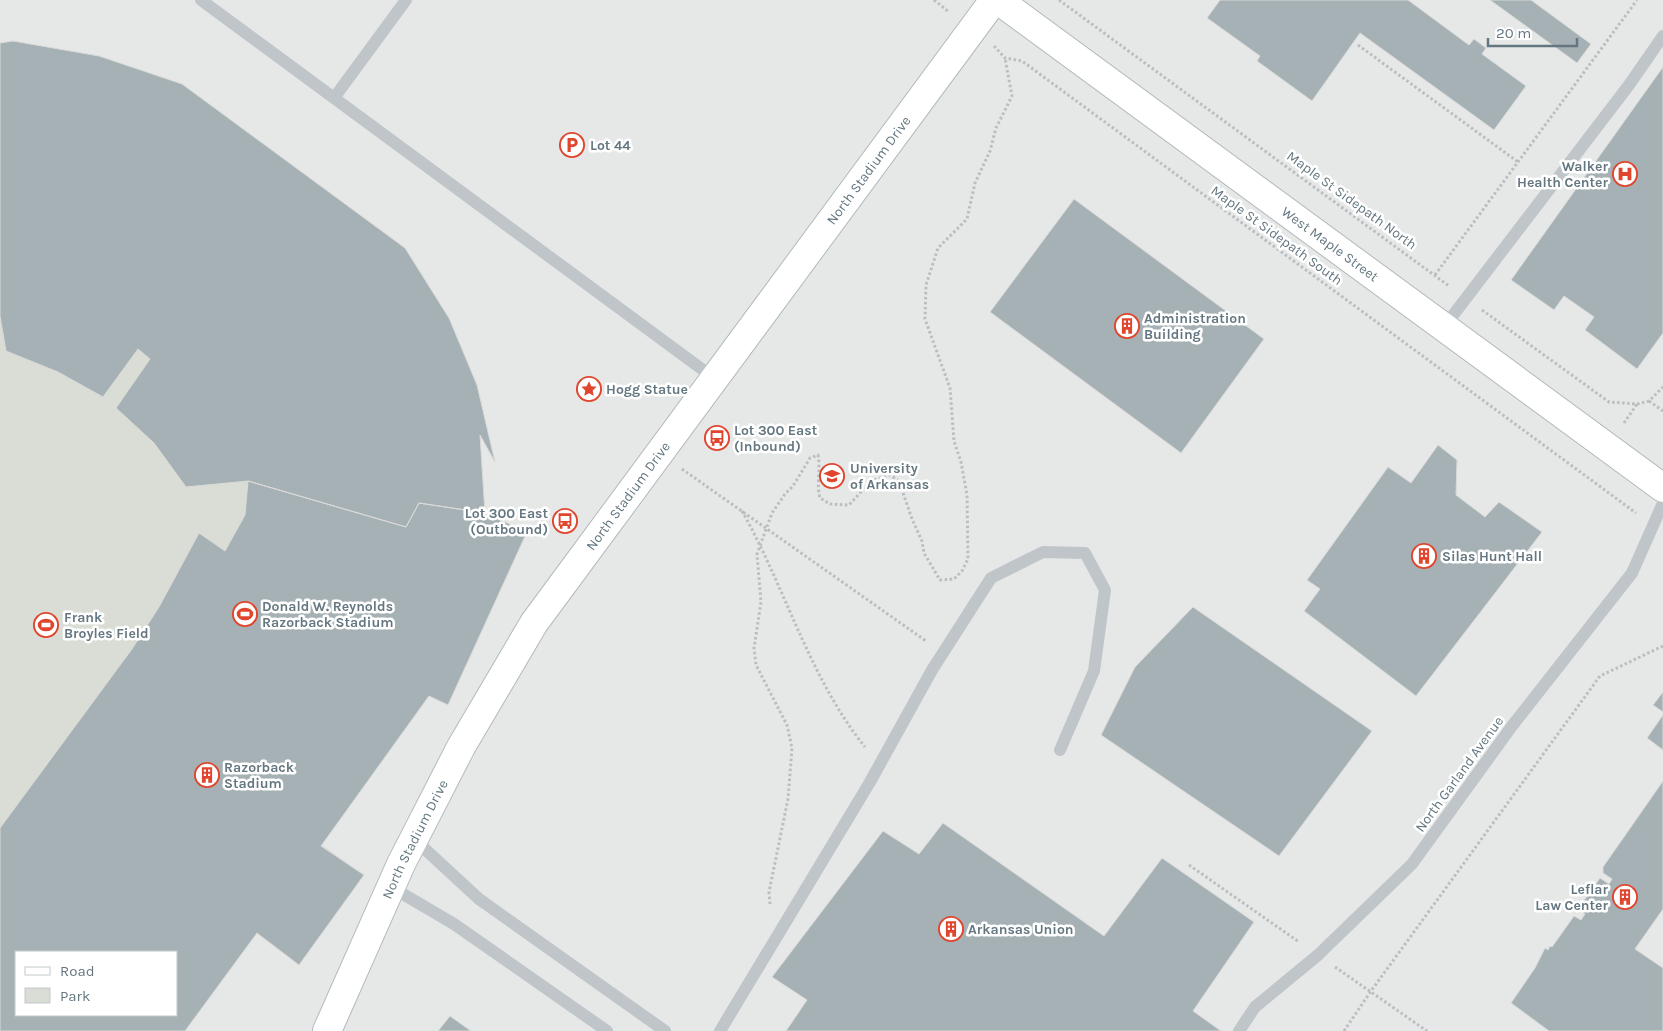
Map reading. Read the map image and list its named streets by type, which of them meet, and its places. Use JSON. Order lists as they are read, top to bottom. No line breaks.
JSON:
{"streets":{"street":["North Stadium Drive","West Maple Street"],"lane":["North Garland Avenue"],"path":["Maple St Sidepath North","Maple St Sidepath South"]},"crossings":[["North Stadium Drive","Maple St Sidepath South"]],"places":{"parking":["Lot 44"],"hospital":["Walker Health Center"],"building":["Administration Building","Silas Hunt Hall","Razorback Stadium","Leflar Law Center","Arkansas Union"],"place":["Hogg Statue"],"bus stop":["Lot 300 East (Inbound)","Lot 300 East (Outbound)"],"school or university":["University of Arkansas"],"sports":["Donald W. Reynolds Razorback Stadium","Frank Broyles Field"]},"legend":["Road","Park"],"scale_bar":"20 m"}
